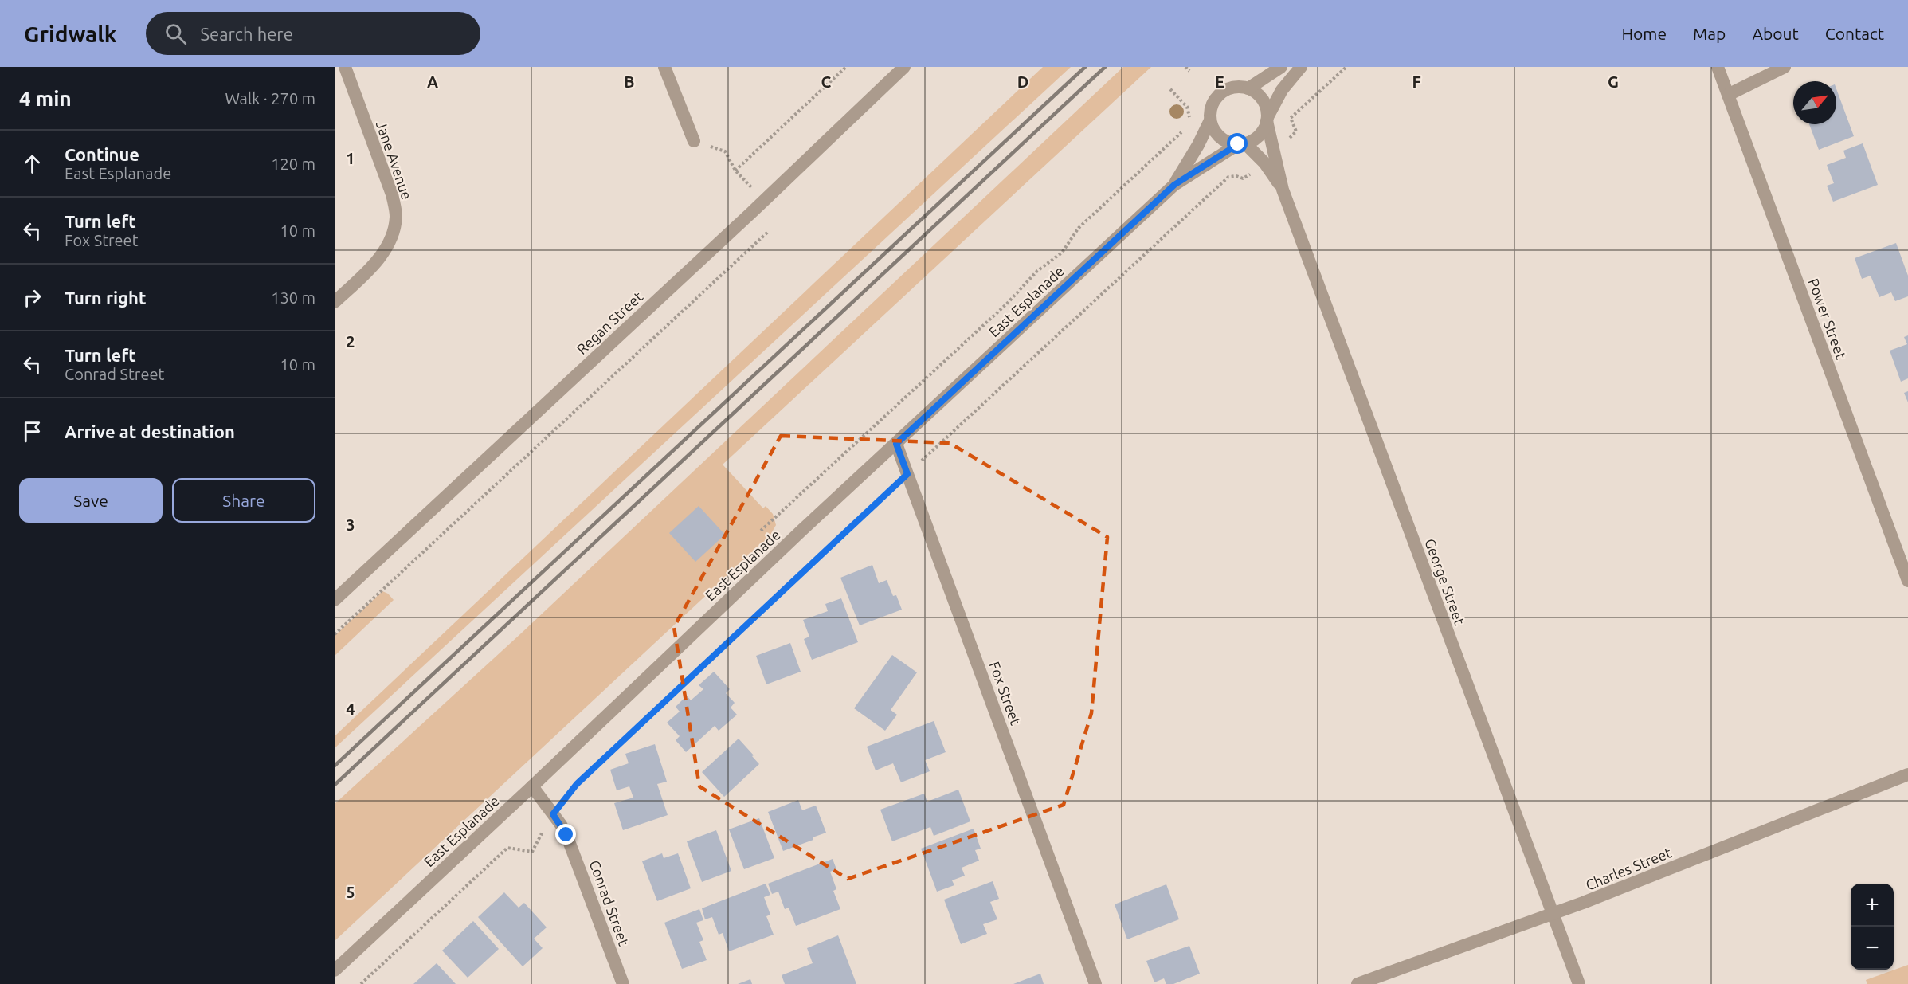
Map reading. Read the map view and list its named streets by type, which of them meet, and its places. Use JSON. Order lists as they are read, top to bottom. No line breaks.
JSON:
{"streets":{"street":["Jane Avenue","East Esplanade","Power Street","Regan Street","George Street","Fox Street","Charles Street","Conrad Street"]},"crossings":[["East Esplanade","George Street"],["East Esplanade","Fox Street"],["East Esplanade","Conrad Street"],["George Street","Charles Street"]],"north":"top right","page":{"header":"Gridwalk","search":"Search here","nav":["Home","Map","About","Contact"],"heading":["4 min","Walk · 270 m"],"list":[["Continue","East Esplanade","120 m"],["Turn left","Fox Street","10 m"],["Turn right","130 m"],["Turn left","Conrad Street","10 m"],"Arrive at destination"],"buttons":["Save","Share"],"map_buttons":["+","−"]},"grid":{"columns":["A","B","C","D","E","F","G"],"rows":["1","2","3","4","5"]}}
